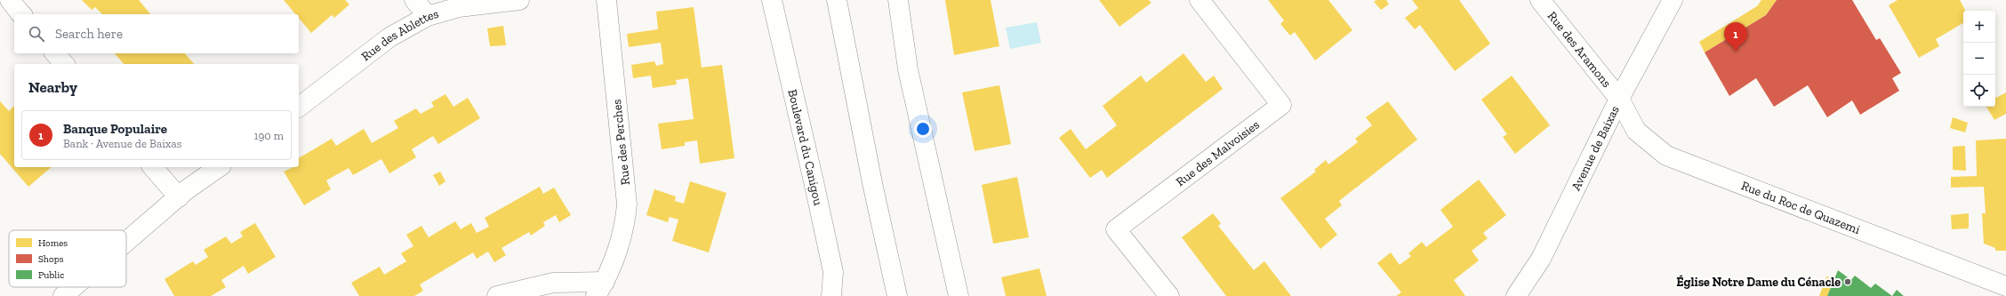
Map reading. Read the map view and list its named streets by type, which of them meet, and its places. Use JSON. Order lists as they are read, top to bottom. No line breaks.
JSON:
{"streets":{"street":["Rue des Ablettes","Rue des Aramons","Rue des Perches","Boulevard du Canigou","Avenue de Baixas","Rue des Malvoisies","Rue du Roc de Quazemi"]},"crossings":[["Rue des Aramons","Avenue de Baixas"],["Rue des Aramons","Rue du Roc de Quazemi"],["Avenue de Baixas","Rue du Roc de Quazemi"]],"places":["Église Notre Dame du Cénacle"],"legend":["Homes","Shops","Public"],"page":{"map_buttons":["+","−"],"search":"Search here","pins":"1","heading":"Nearby","list":[{"mark":"1","name":"Banque Populaire","note":"Bank · Avenue de Baixas","value":"190 m"}]}}
